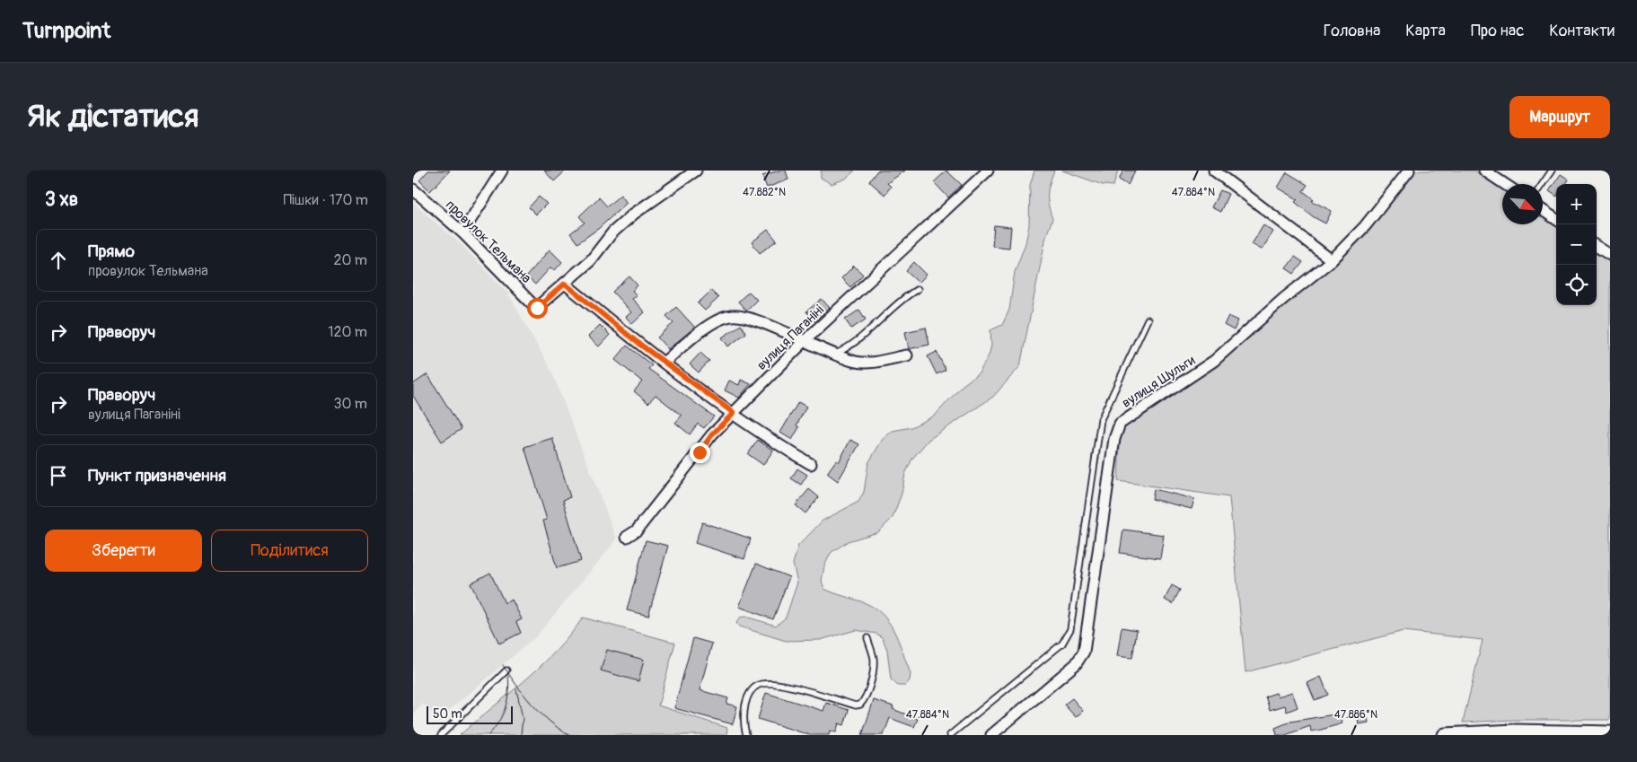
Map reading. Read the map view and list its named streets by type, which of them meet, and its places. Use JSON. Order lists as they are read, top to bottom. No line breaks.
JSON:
{"streets":{"street":["провулок Тельмана","вулиця Паганіні","вулиця Шульги"]},"scale_bar":"50 m","north":"bottom right","page":{"header":"Turnpoint","nav":["Головна","Карта","Про нас","Контакти"],"buttons":["Маршрут",["Зберегти","Поділитися"]],"title":"Як дістатися","heading":["3 хв","Пішки · 170 m"],"map_buttons":["+","−"],"list":[["Прямо","провулок Тельмана","20 m"],["Праворуч","120 m"],["Праворуч","вулиця Паганіні","30 m"],"Пункт призначення"],"scale":"50 m"},"coordinates":["47.882°N","47.884°N","47.886°N"]}
